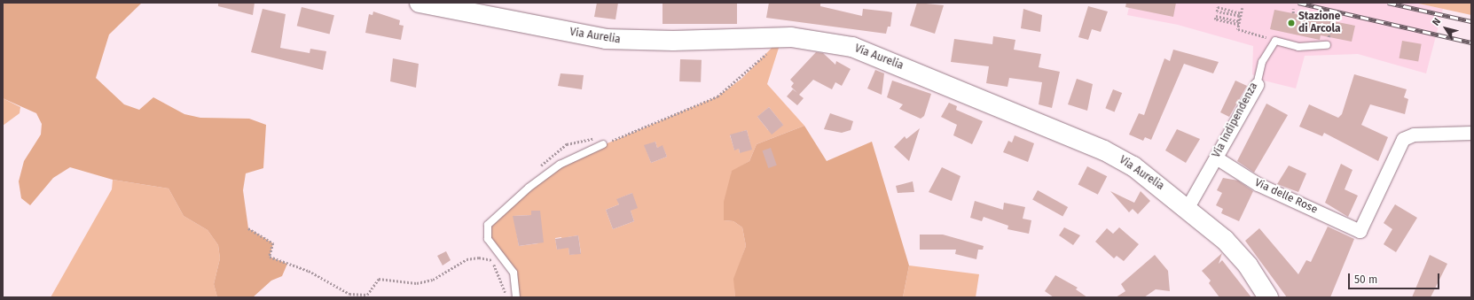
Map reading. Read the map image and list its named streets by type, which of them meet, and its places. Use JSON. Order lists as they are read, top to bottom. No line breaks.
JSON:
{"streets":{"main road":["Via Aurelia"],"street":["Via Indipendenza","Via delle Rose"]},"crossings":[["Via Aurelia","Via Indipendenza"],["Via Indipendenza","Via delle Rose"]],"places":["Stazione di Arcola"],"scale_bar":"50 m","north":"top left"}
